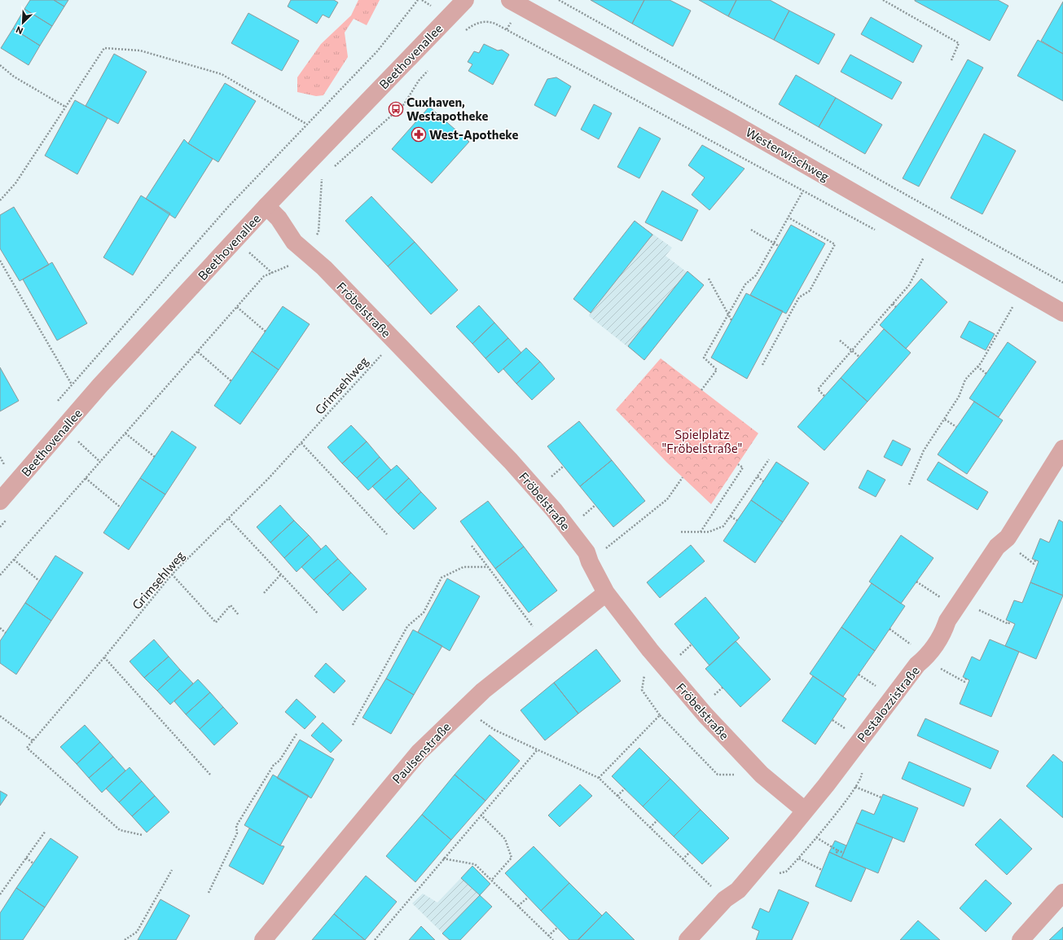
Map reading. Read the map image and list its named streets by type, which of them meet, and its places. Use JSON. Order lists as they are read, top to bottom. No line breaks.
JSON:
{"streets":{"street":["Beethovenallee","Westerwischweg","Fröbelstraße","Pestalozzistraße","Paulsenstraße"],"path":["Grimsehlweg"]},"crossings":[["Beethovenallee","Fröbelstraße"],["Fröbelstraße","Grimsehlweg"],["Fröbelstraße","Pestalozzistraße"],["Fröbelstraße","Paulsenstraße"]],"parks":["Spielplatz \"Fröbelstraße\""],"places":{"bus stop":["Cuxhaven, Westapotheke"],"pharmacy":["West-Apotheke"]},"north":"bottom left"}
